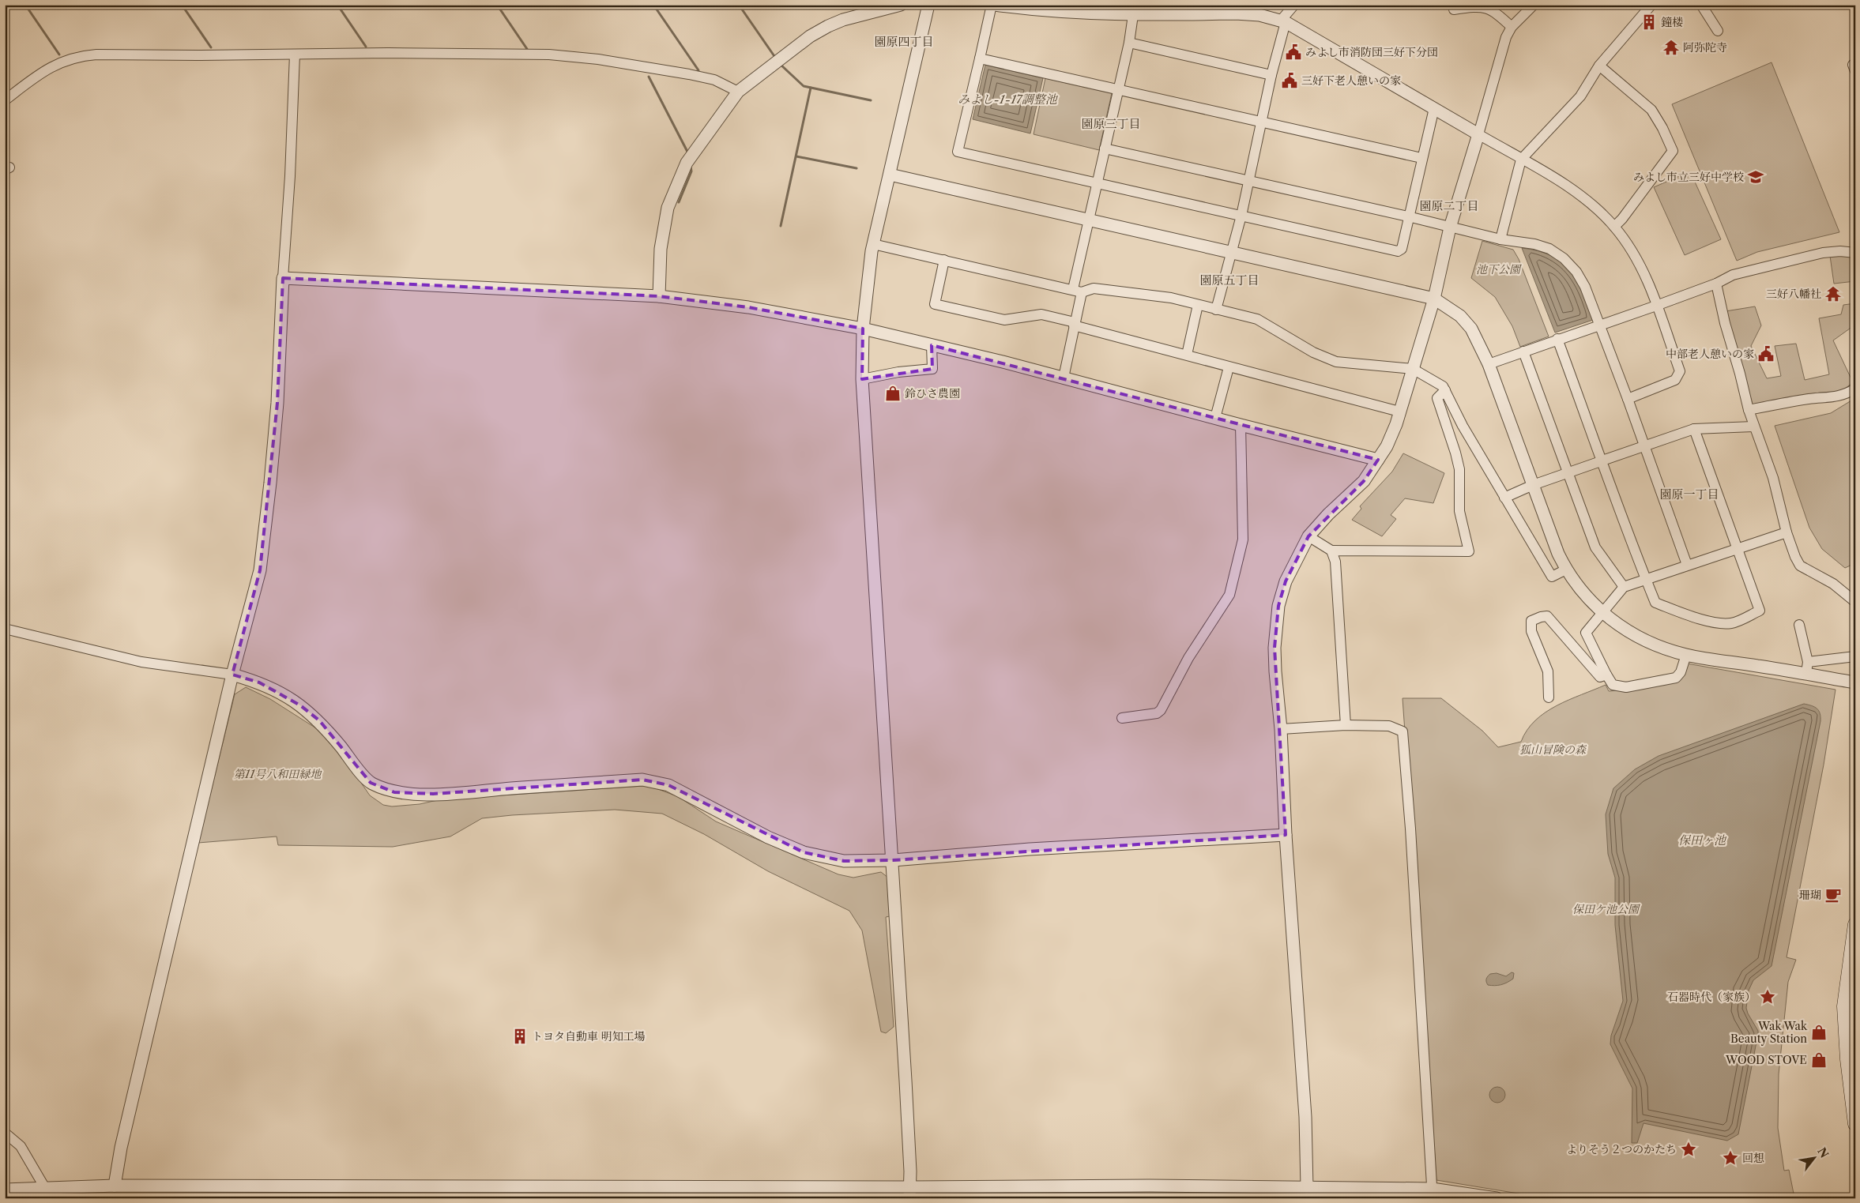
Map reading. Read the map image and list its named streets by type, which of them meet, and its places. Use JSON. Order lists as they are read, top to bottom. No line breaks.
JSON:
{"districts":["園原四丁目","園原三丁目","園原二丁目","園原五丁目","園原一丁目"],"water":["みよし-1-17調整池","保田ヶ池"],"parks":["池下公園","狐山冒険の森","第11号八和田緑地","保田ケ池公園"],"places":{"building":["鐘楼","トヨタ自動車 明知工場"],"temple":["阿弥陀寺","三好八幡社"],"public building":["みよし市消防団三好下分団","三好下老人憩いの家","中部老人憩いの家"],"school or university":["みよし市立三好中学校"],"shop":["鈴ひさ農園","Wak Wak Beauty Station","WOOD STOVE"],"cafe":["珊瑚"],"place":["石器時代（家族）","よりそう２つのかたち","回想"]},"north":"top right"}
